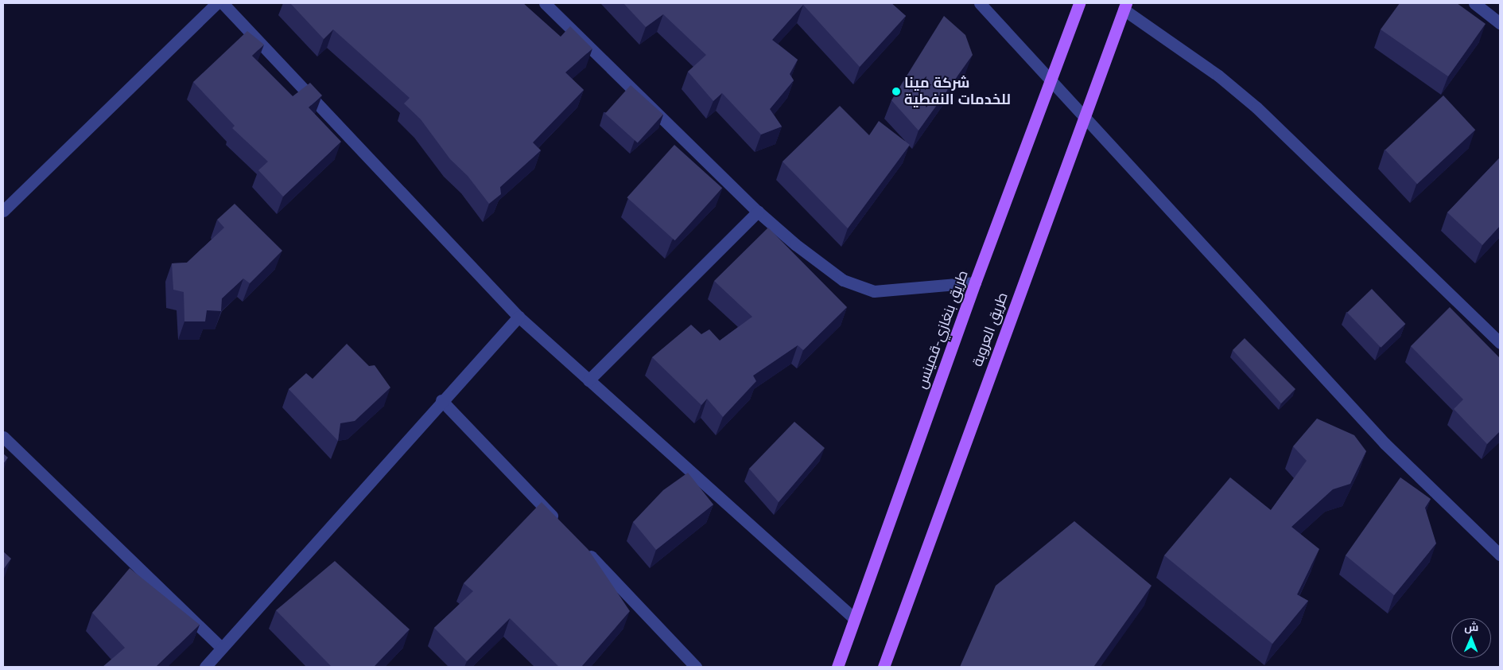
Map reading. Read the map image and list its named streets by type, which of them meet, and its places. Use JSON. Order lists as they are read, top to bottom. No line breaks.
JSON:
{"streets":{"main road":["طريق بنغازي-قمينس","طريق العروبة"]},"places":["شركة مينا للخدمات النفطية"],"north":"top"}
